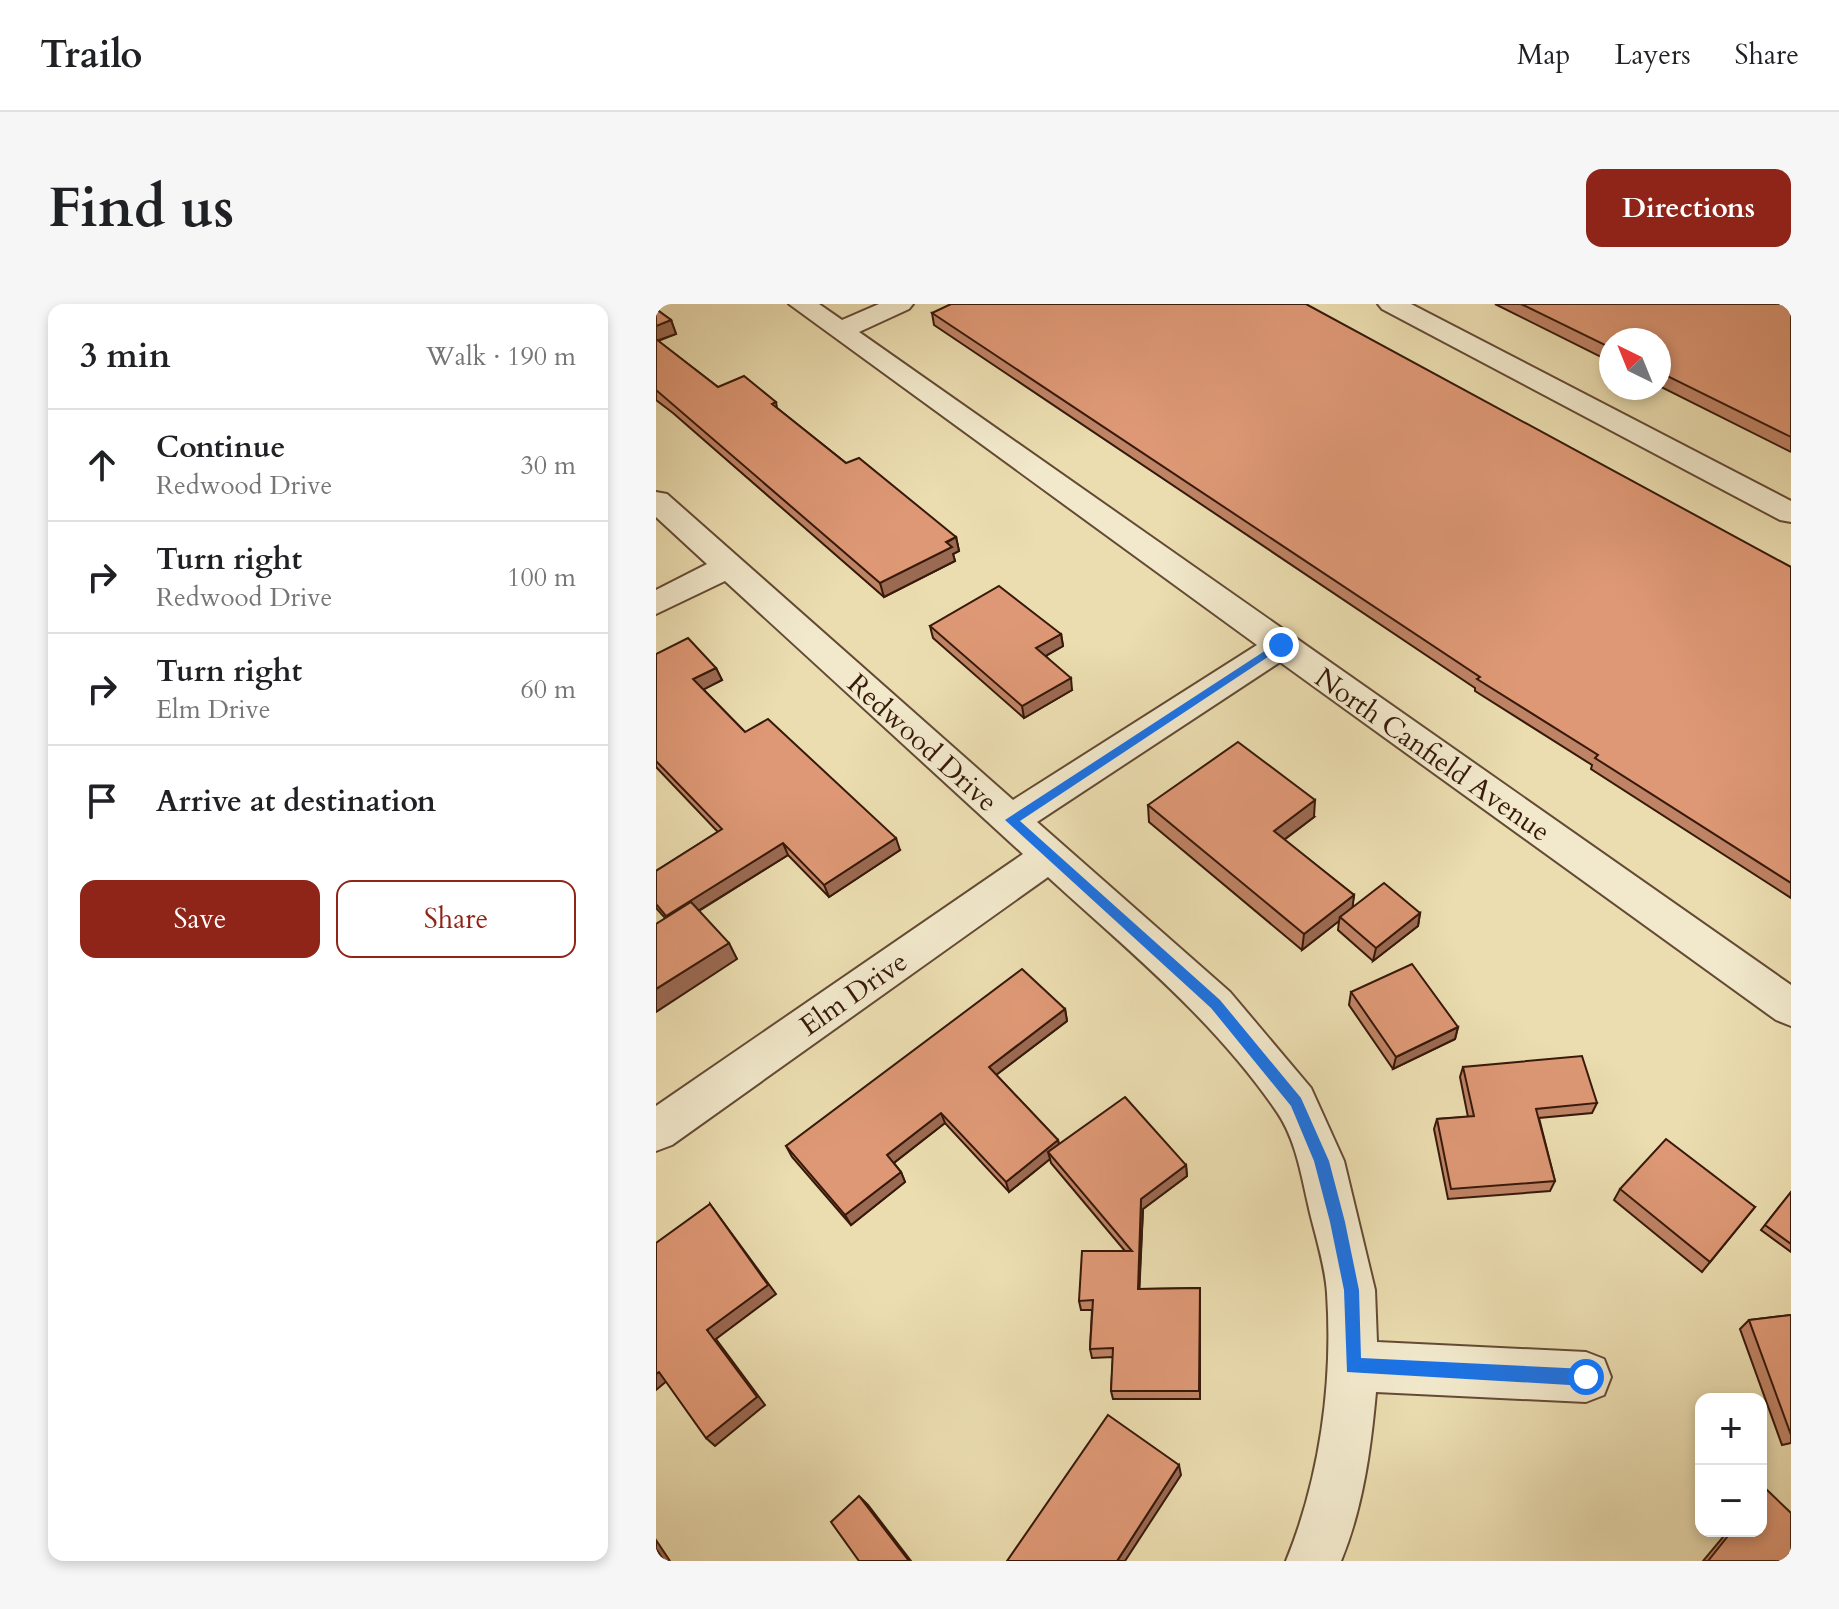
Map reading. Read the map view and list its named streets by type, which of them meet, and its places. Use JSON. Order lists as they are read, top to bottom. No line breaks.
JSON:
{"streets":{"street":["Redwood Drive","North Canfield Avenue","Elm Drive"]},"crossings":[["Redwood Drive","Elm Drive"]],"north":"top left","page":{"header":"Trailo","nav":["Map","Layers","Share"],"buttons":["Directions",["Save","Share"]],"title":"Find us","heading":["3 min","Walk · 190 m"],"list":[["Continue","Redwood Drive","30 m"],["Turn right","Redwood Drive","100 m"],["Turn right","Elm Drive","60 m"],"Arrive at destination"],"map_buttons":["+","−"]}}
